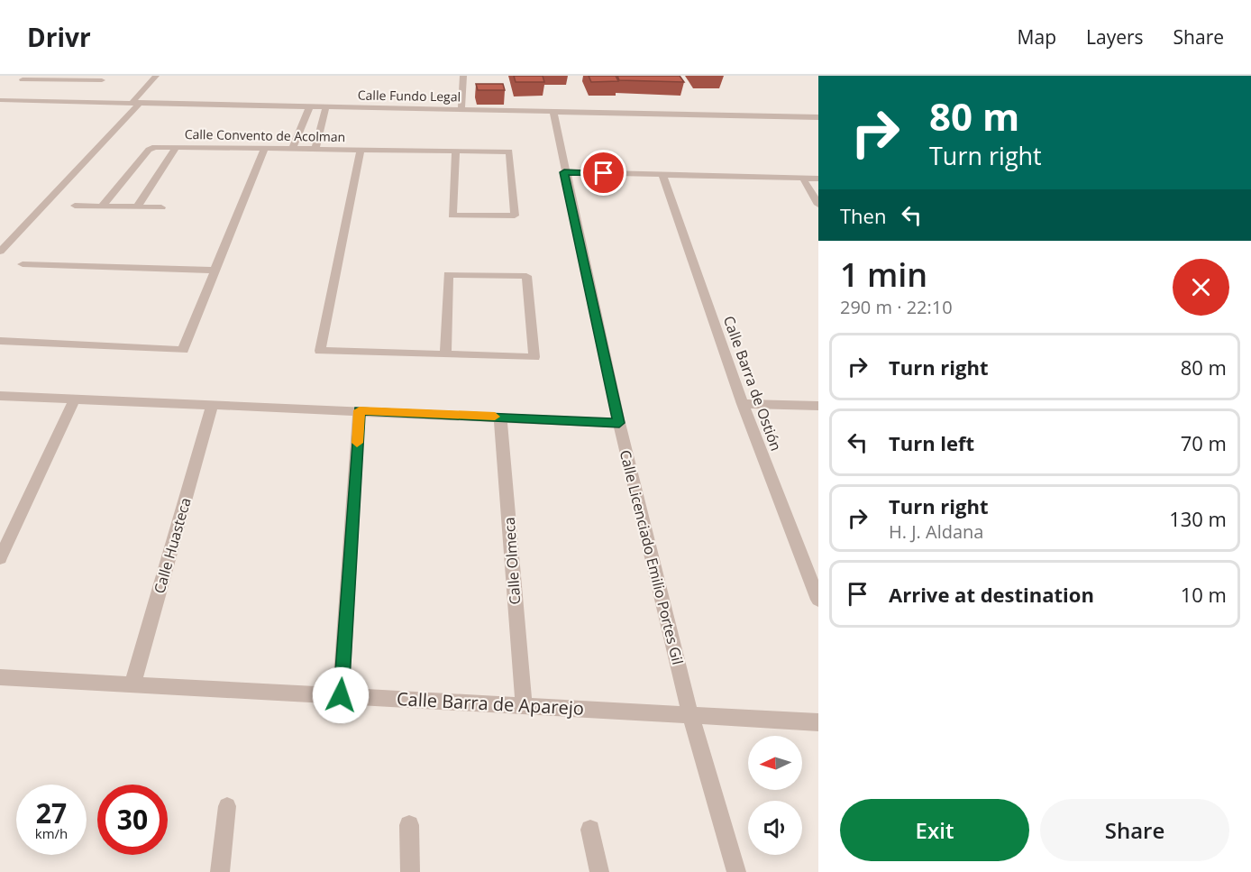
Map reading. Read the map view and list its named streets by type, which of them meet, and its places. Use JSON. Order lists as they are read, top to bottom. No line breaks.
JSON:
{"streets":{"street":["Calle Fundo Legal","Calle Convento de Acolman","Calle Barra de Ostión","Calle Huasteca","Calle Licenciado Emilio Portes Gil","Calle Olmeca","Calle Barra de Aparejo"]},"crossings":[["Calle Fundo Legal","Calle Licenciado Emilio Portes Gil"],["Calle Huasteca","Calle Barra de Aparejo"],["Calle Licenciado Emilio Portes Gil","Calle Barra de Aparejo"],["Calle Olmeca","Calle Barra de Aparejo"]],"north":"left","page":{"header":"Drivr","nav":["Map","Layers","Share"],"turn":["80 m","Turn right"],"then":"Then","heading":["1 min","290 m · 22:10"],"list":[{"name":"Turn right","value":"80 m"},{"name":"Turn left","value":"70 m"},{"name":"Turn right","note":"H. J. Aldana","value":"130 m"},{"name":"Arrive at destination","value":"10 m"}],"speed":"27 km/h","limit":"30","buttons":["Exit","Share"]}}
